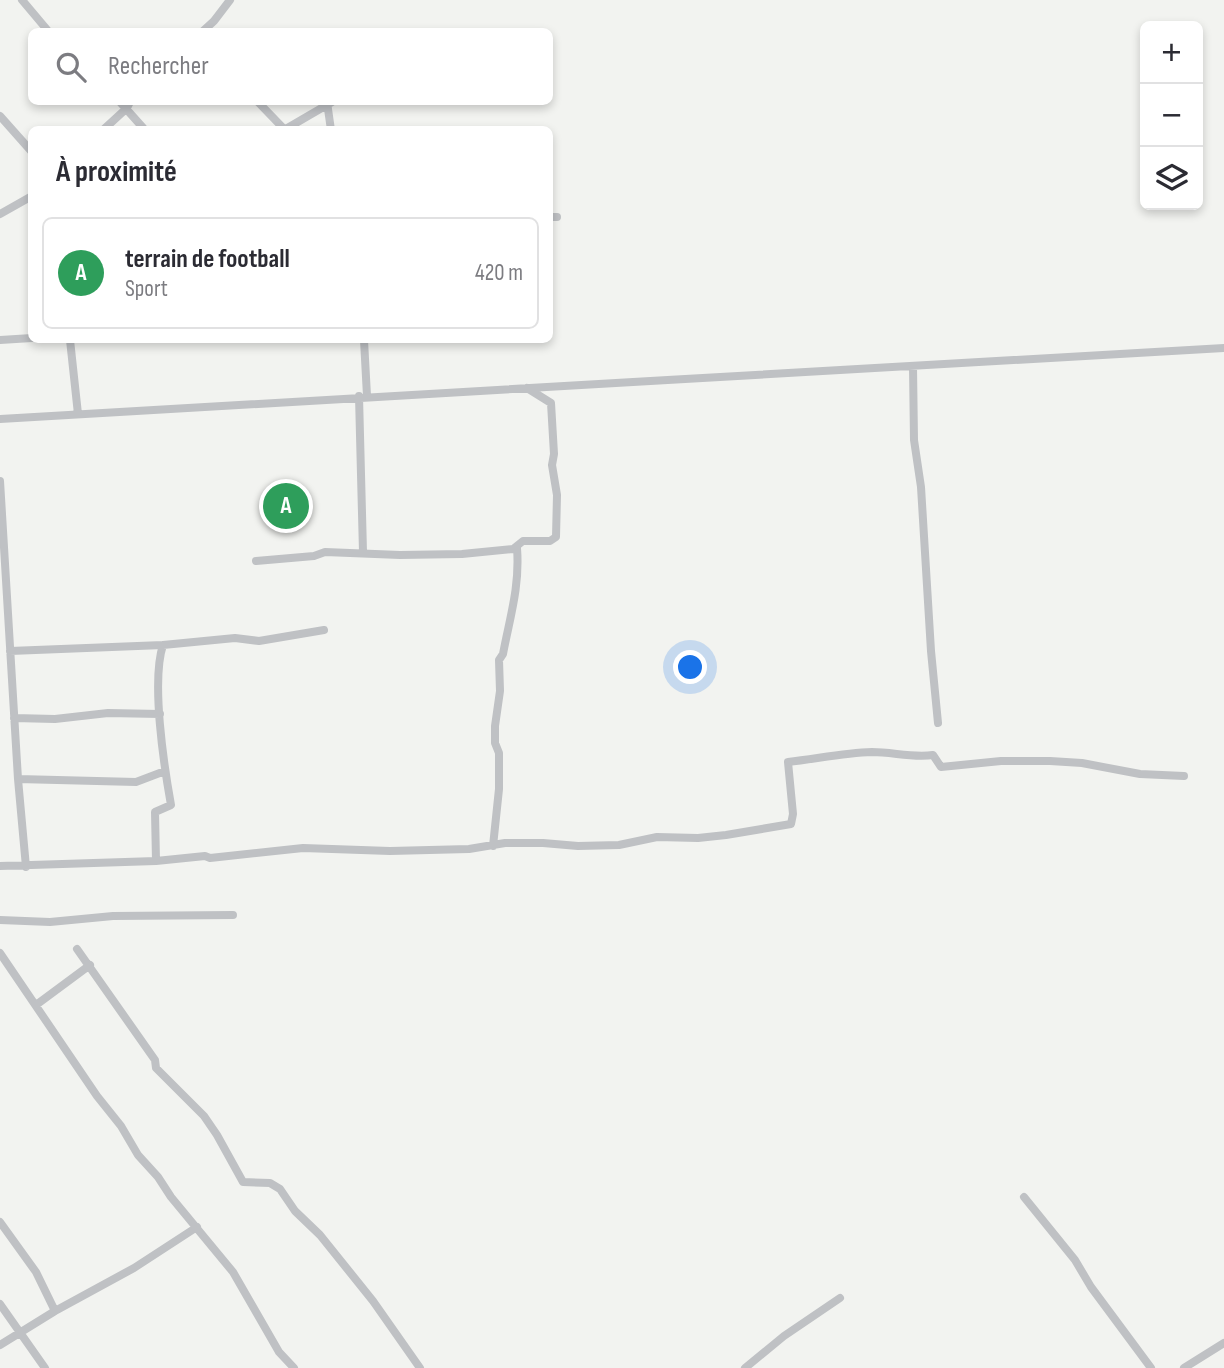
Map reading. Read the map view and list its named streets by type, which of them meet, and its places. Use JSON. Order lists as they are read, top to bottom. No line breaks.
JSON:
{"page":{"map_buttons":["+","−"],"search":"Rechercher","heading":"À proximité","list":[{"mark":"A","name":"terrain de football","note":"Sport","value":"420 m"}],"pins":"A"}}
